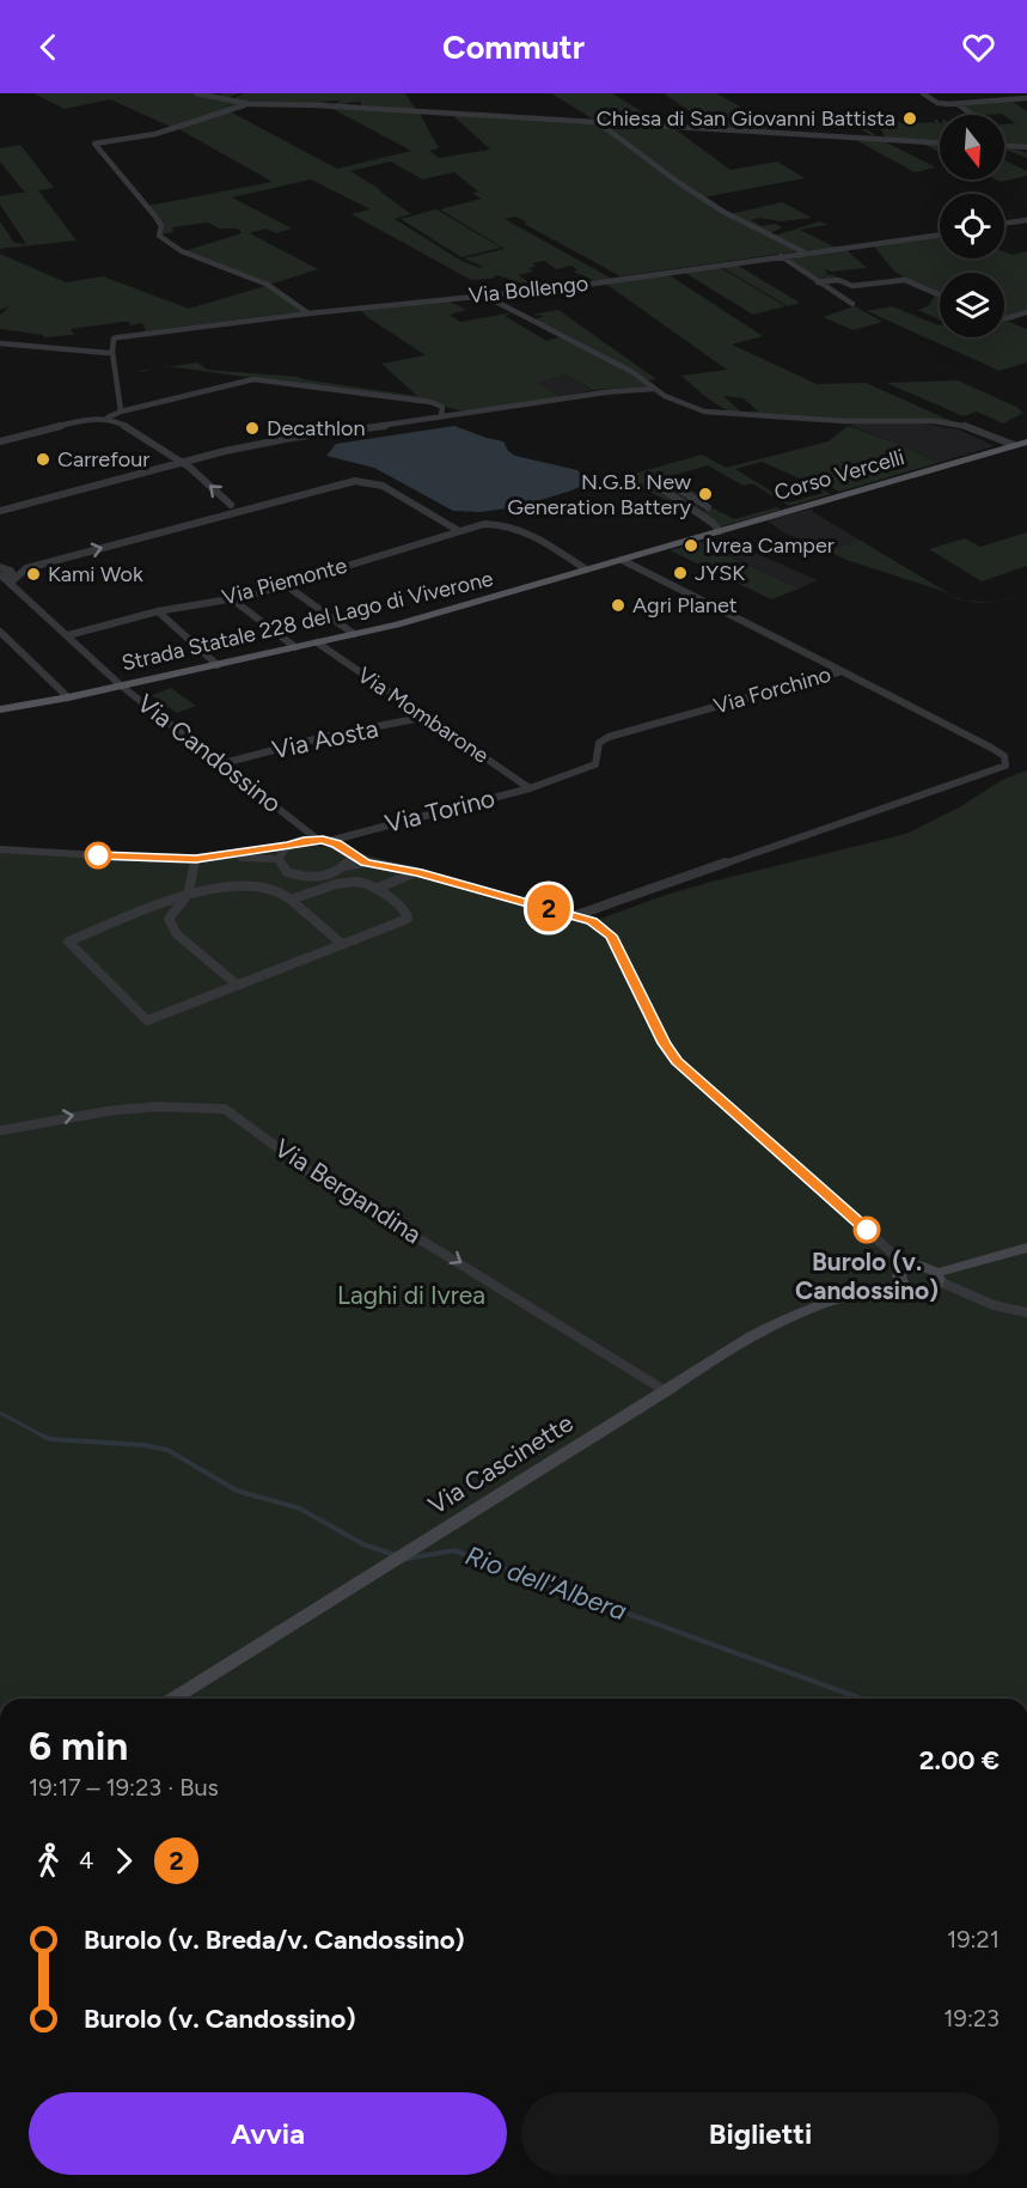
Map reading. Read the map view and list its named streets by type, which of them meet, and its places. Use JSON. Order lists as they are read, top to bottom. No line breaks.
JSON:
{"streets":{"main road":["Corso Vercelli","Strada Statale 228 del Lago di Viverone"],"street":["Via Bollengo","Via Piemonte","Via Forchino","Via Mombarone","Via Aosta","Via Candossino","Via Torino","Via Bergandina","Via Cascinette"]},"crossings":[["Corso Vercelli","Strada Statale 228 del Lago di Viverone"],["Via Piemonte","Strada Statale 228 del Lago di Viverone"],["Via Piemonte","Via Candossino"],["Strada Statale 228 del Lago di Viverone","Via Forchino"],["Strada Statale 228 del Lago di Viverone","Via Mombarone"],["Strada Statale 228 del Lago di Viverone","Via Candossino"],["Via Forchino","Via Mombarone"],["Via Forchino","Via Torino"],["Via Mombarone","Via Aosta"],["Via Mombarone","Via Torino"],["Via Aosta","Via Candossino"],["Via Bergandina","Via Cascinette"]],"one_way":["Via Bergandina"],"water":["Rio dell'Albera"],"parks":["Laghi di Ivrea"],"places":["Chiesa di San Giovanni Battista","Decathlon","Carrefour","N.G.B. New Generation Battery","Ivrea Camper","JYSK","Kami Wok","Agri Planet","Burolo (v. Candossino)"],"lines":["bus line 2"],"north":"bottom","page":{"header":"Commutr","on_map":"2","heading":["6 min","19:17 – 19:23 · Bus","2.00 €"],"legs":["4","2"],"list":[{"name":"Burolo (v. Breda/v. Candossino)","value":"19:21"},{"name":"Burolo (v. Candossino)","value":"19:23"}],"buttons":["Avvia","Biglietti"]}}
